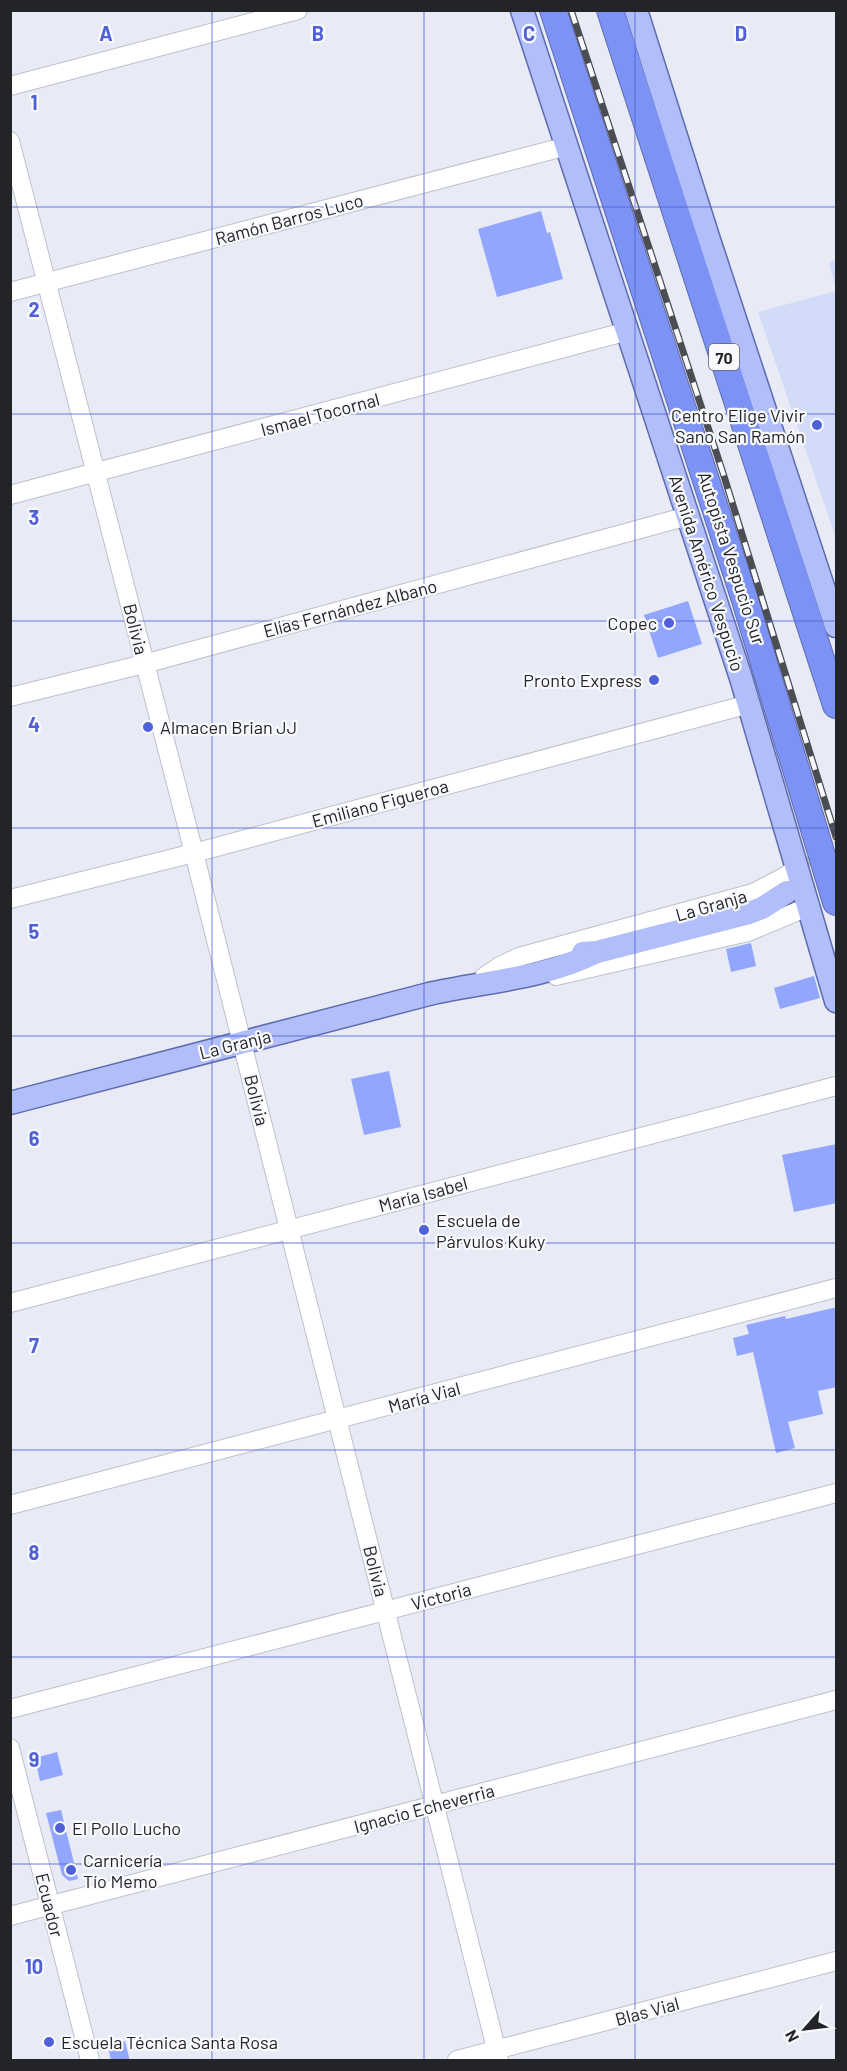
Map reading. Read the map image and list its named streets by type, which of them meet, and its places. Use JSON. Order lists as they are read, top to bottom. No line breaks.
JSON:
{"streets":{"highway":["70","Autopista Vespucio Sur"],"main road":["Avenida Américo Vespucio","La Granja"],"street":["Ramón Barros Luco","Ismael Tocornal","Elías Fernández Albano","Bolivia","Emiliano Figueroa","María Isabel","María Vial","Victoria","Ignacio Echeverria","Ecuador","Blas Vial"]},"crossings":[["Ramón Barros Luco","Avenida Américo Vespucio"],["Ramón Barros Luco","Bolivia"],["Ismael Tocornal","Avenida Américo Vespucio"],["Ismael Tocornal","Bolivia"],["Avenida Américo Vespucio","Elías Fernández Albano"],["Avenida Américo Vespucio","Emiliano Figueroa"],["Avenida Américo Vespucio","La Granja"],["Elías Fernández Albano","Bolivia"],["Bolivia","Emiliano Figueroa"],["Bolivia","La Granja"],["Bolivia","María Isabel"],["Bolivia","María Vial"],["Bolivia","Victoria"],["Bolivia","Ignacio Echeverria"],["Bolivia","Blas Vial"],["Ignacio Echeverria","Ecuador"]],"places":["Centro Elige Vivir Sano San Ramón","Copec","Pronto Express","Almacen Brian JJ","Escuela de Párvulos Kuky","El Pollo Lucho","Carnicería Tío Memo","Escuela Técnica Santa Rosa"],"north":"bottom left","grid":{"columns":["A","B","C","D"],"rows":["1","2","3","4","5","6","7","8","9","10"]}}
